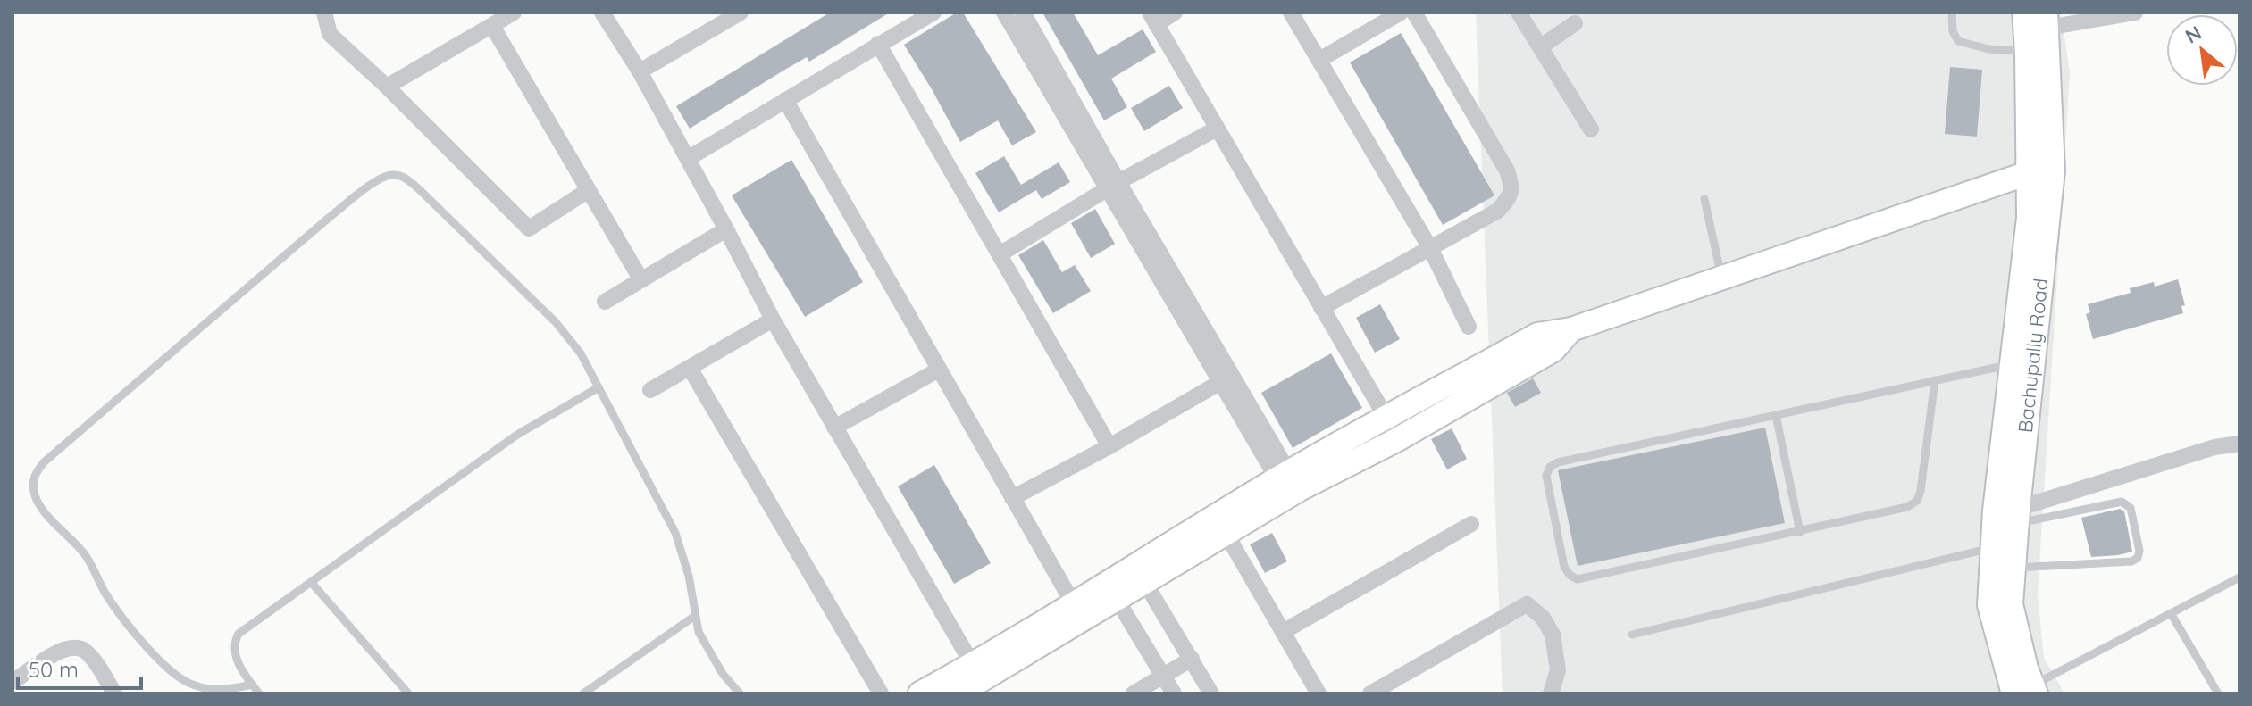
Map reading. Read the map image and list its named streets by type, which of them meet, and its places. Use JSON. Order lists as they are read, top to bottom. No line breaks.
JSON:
{"streets":{"main road":["Bachupally Road"]},"scale_bar":"50 m","north":"top left"}
